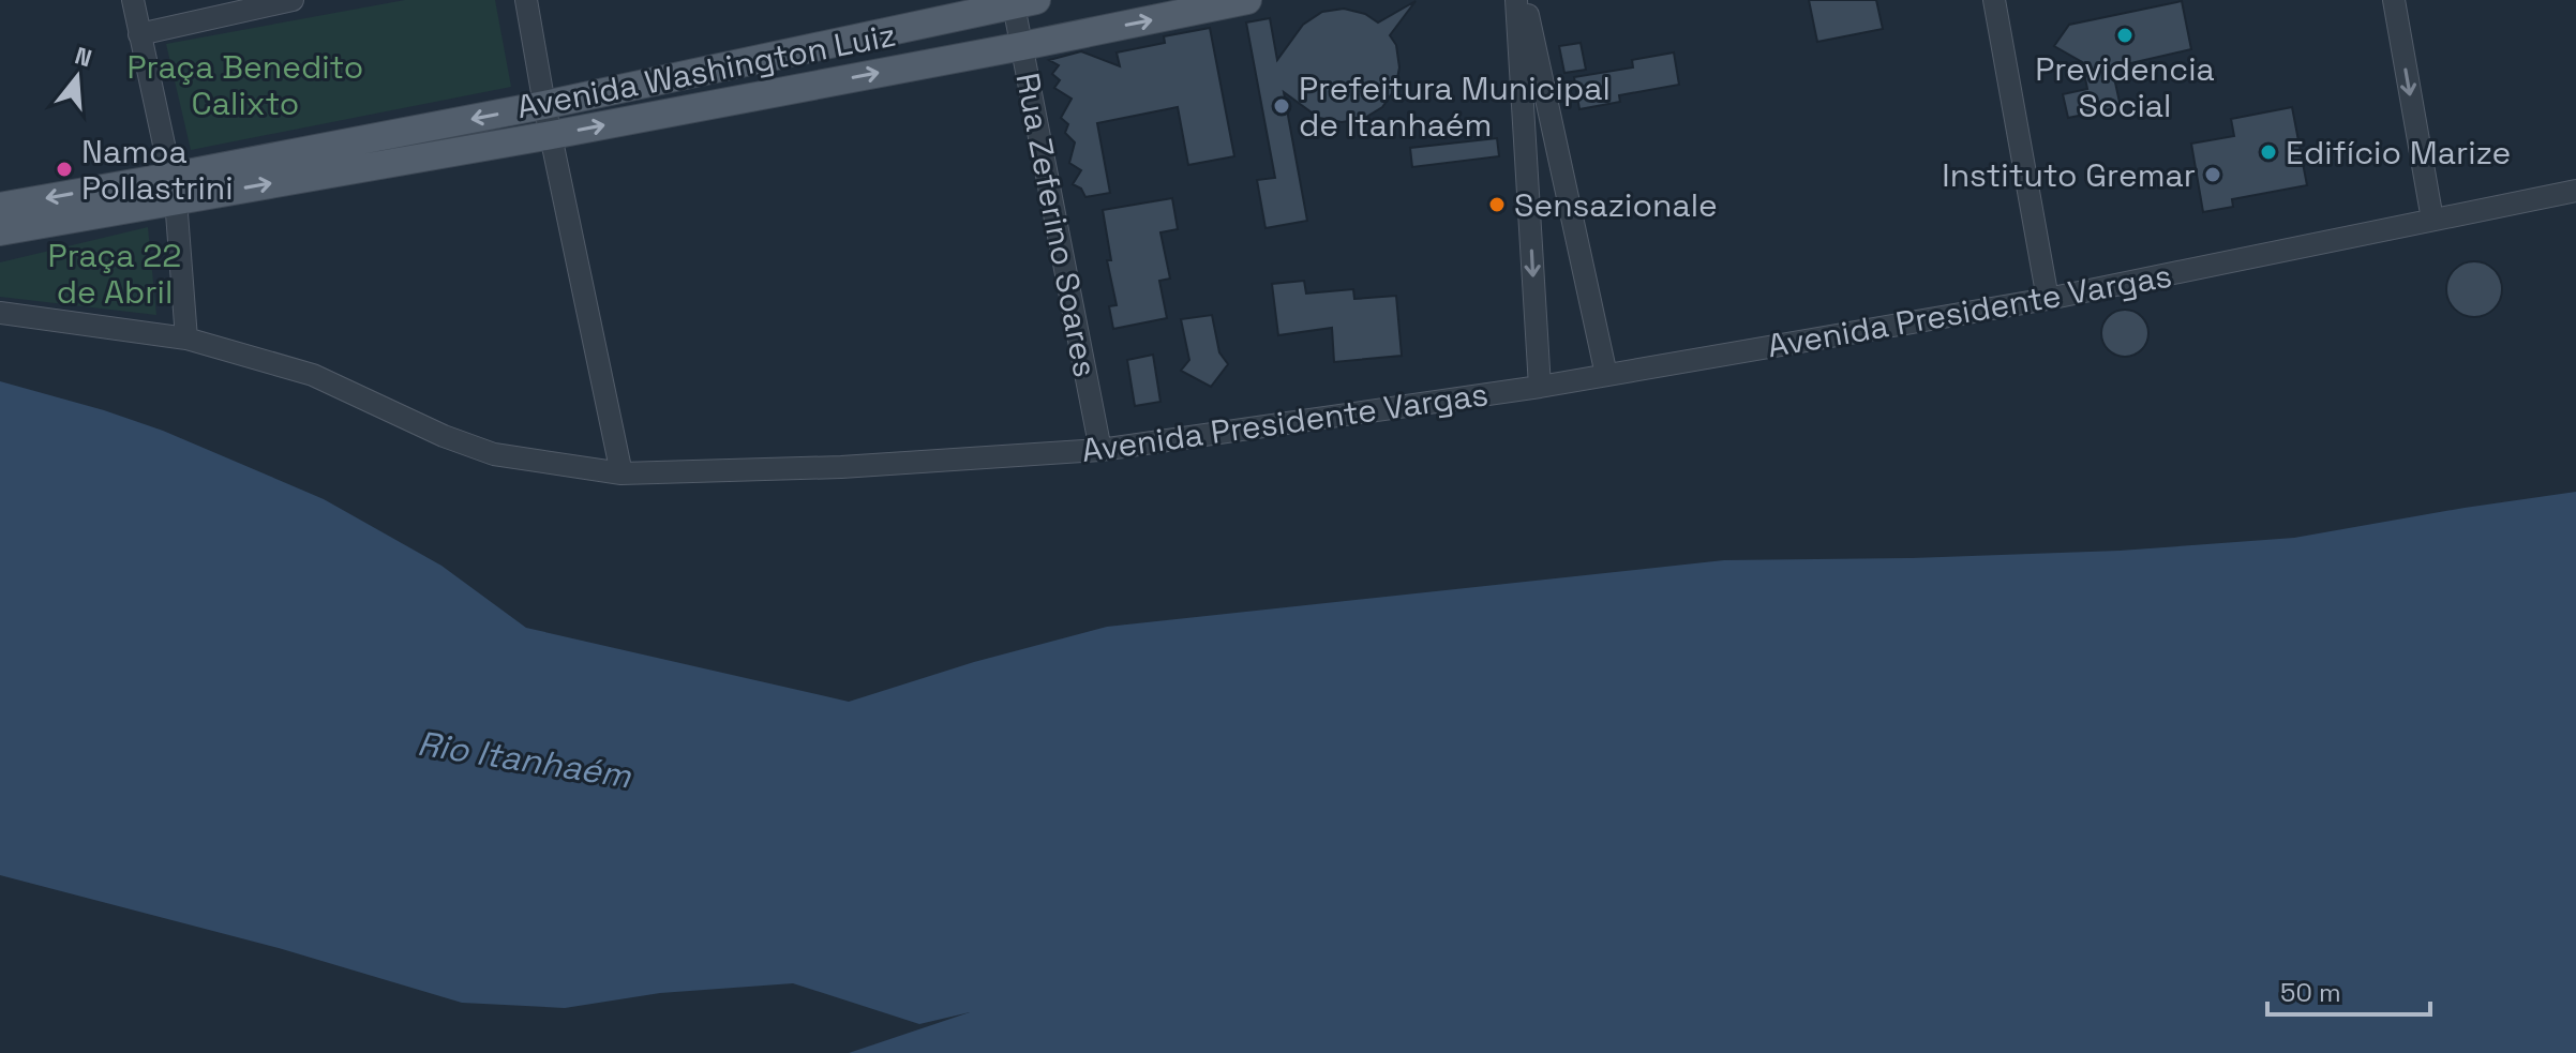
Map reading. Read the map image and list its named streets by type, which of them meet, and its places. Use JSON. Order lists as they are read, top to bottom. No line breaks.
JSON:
{"streets":{"main road":["Avenida Washington Luiz"],"street":["Rua Zeferino Soares","Avenida Presidente Vargas"]},"crossings":[["Avenida Washington Luiz","Rua Zeferino Soares"],["Rua Zeferino Soares","Avenida Presidente Vargas"]],"water":["Rio Itanhaém"],"parks":["Praça Benedito Calixto","Praça 22 de Abril"],"places":["Previdencia Social","Prefeitura Municipal de Itanhaém","Edifício Marize","Namoa Pollastrini","Instituto Gremar","Sensazionale"],"scale_bar":"50 m","north":"top"}
